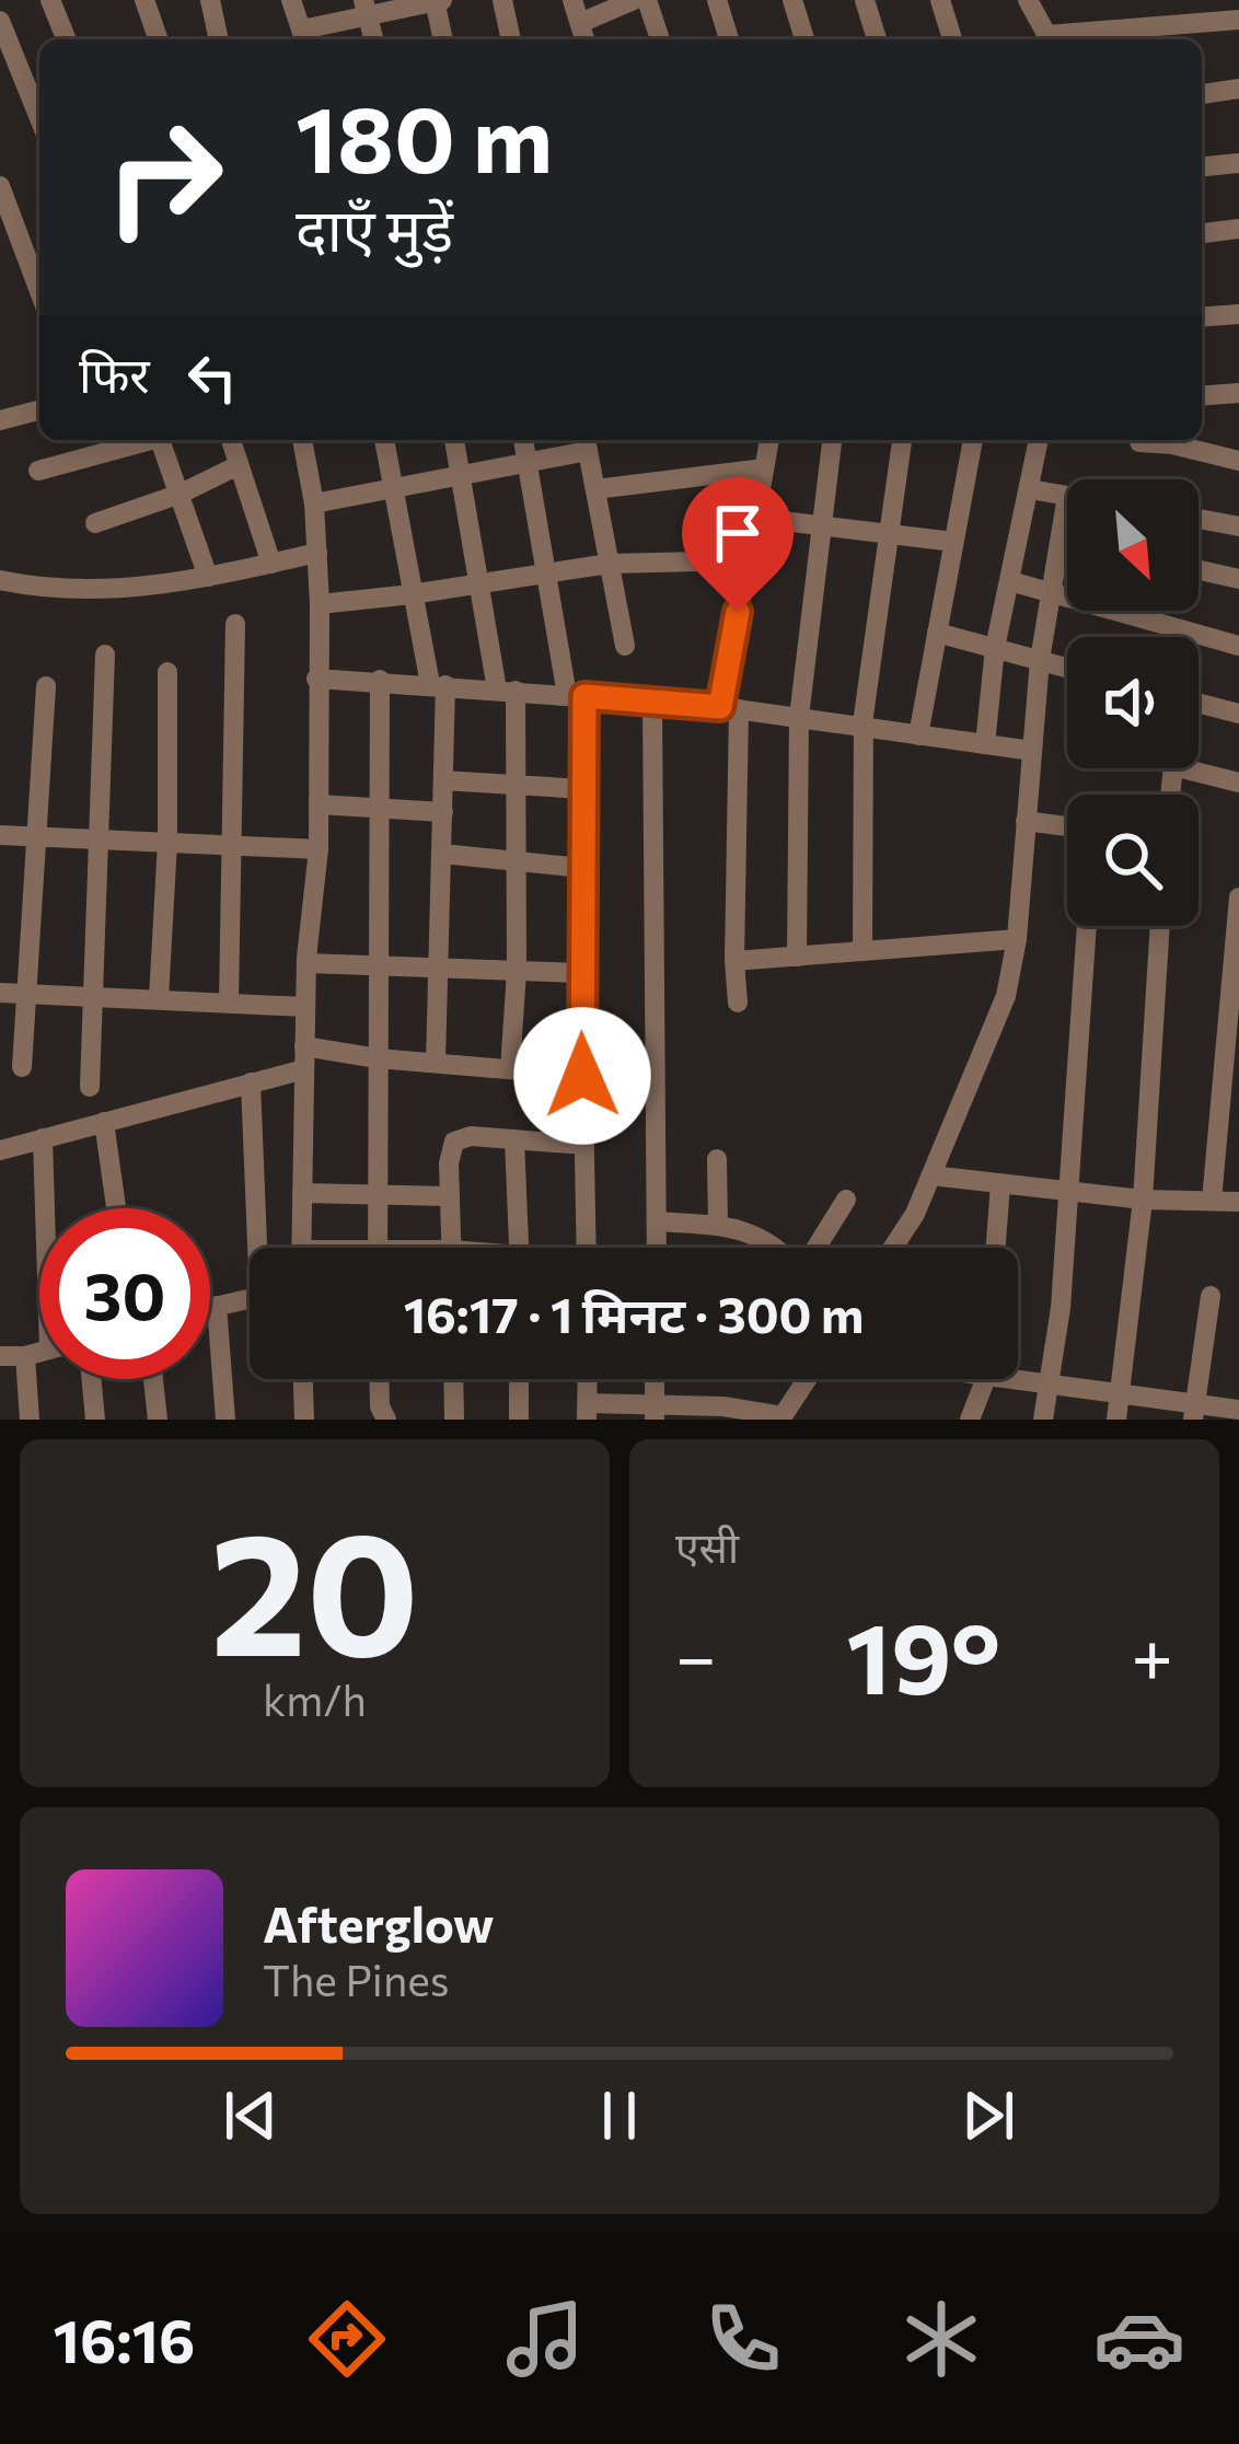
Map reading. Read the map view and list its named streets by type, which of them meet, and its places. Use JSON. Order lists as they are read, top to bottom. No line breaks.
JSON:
{"north":"bottom right","page":{"turn":["180 m","दाएँ मुड़ें"],"then":"फिर","limit":"30","trip":"16:17 · 1 मिनट · 300 m","tile":[["20","km/h"],"एसी"],"heat":["−","19°","+"],"song":["Afterglow","The Pines"],"tabs":"16:16"}}
